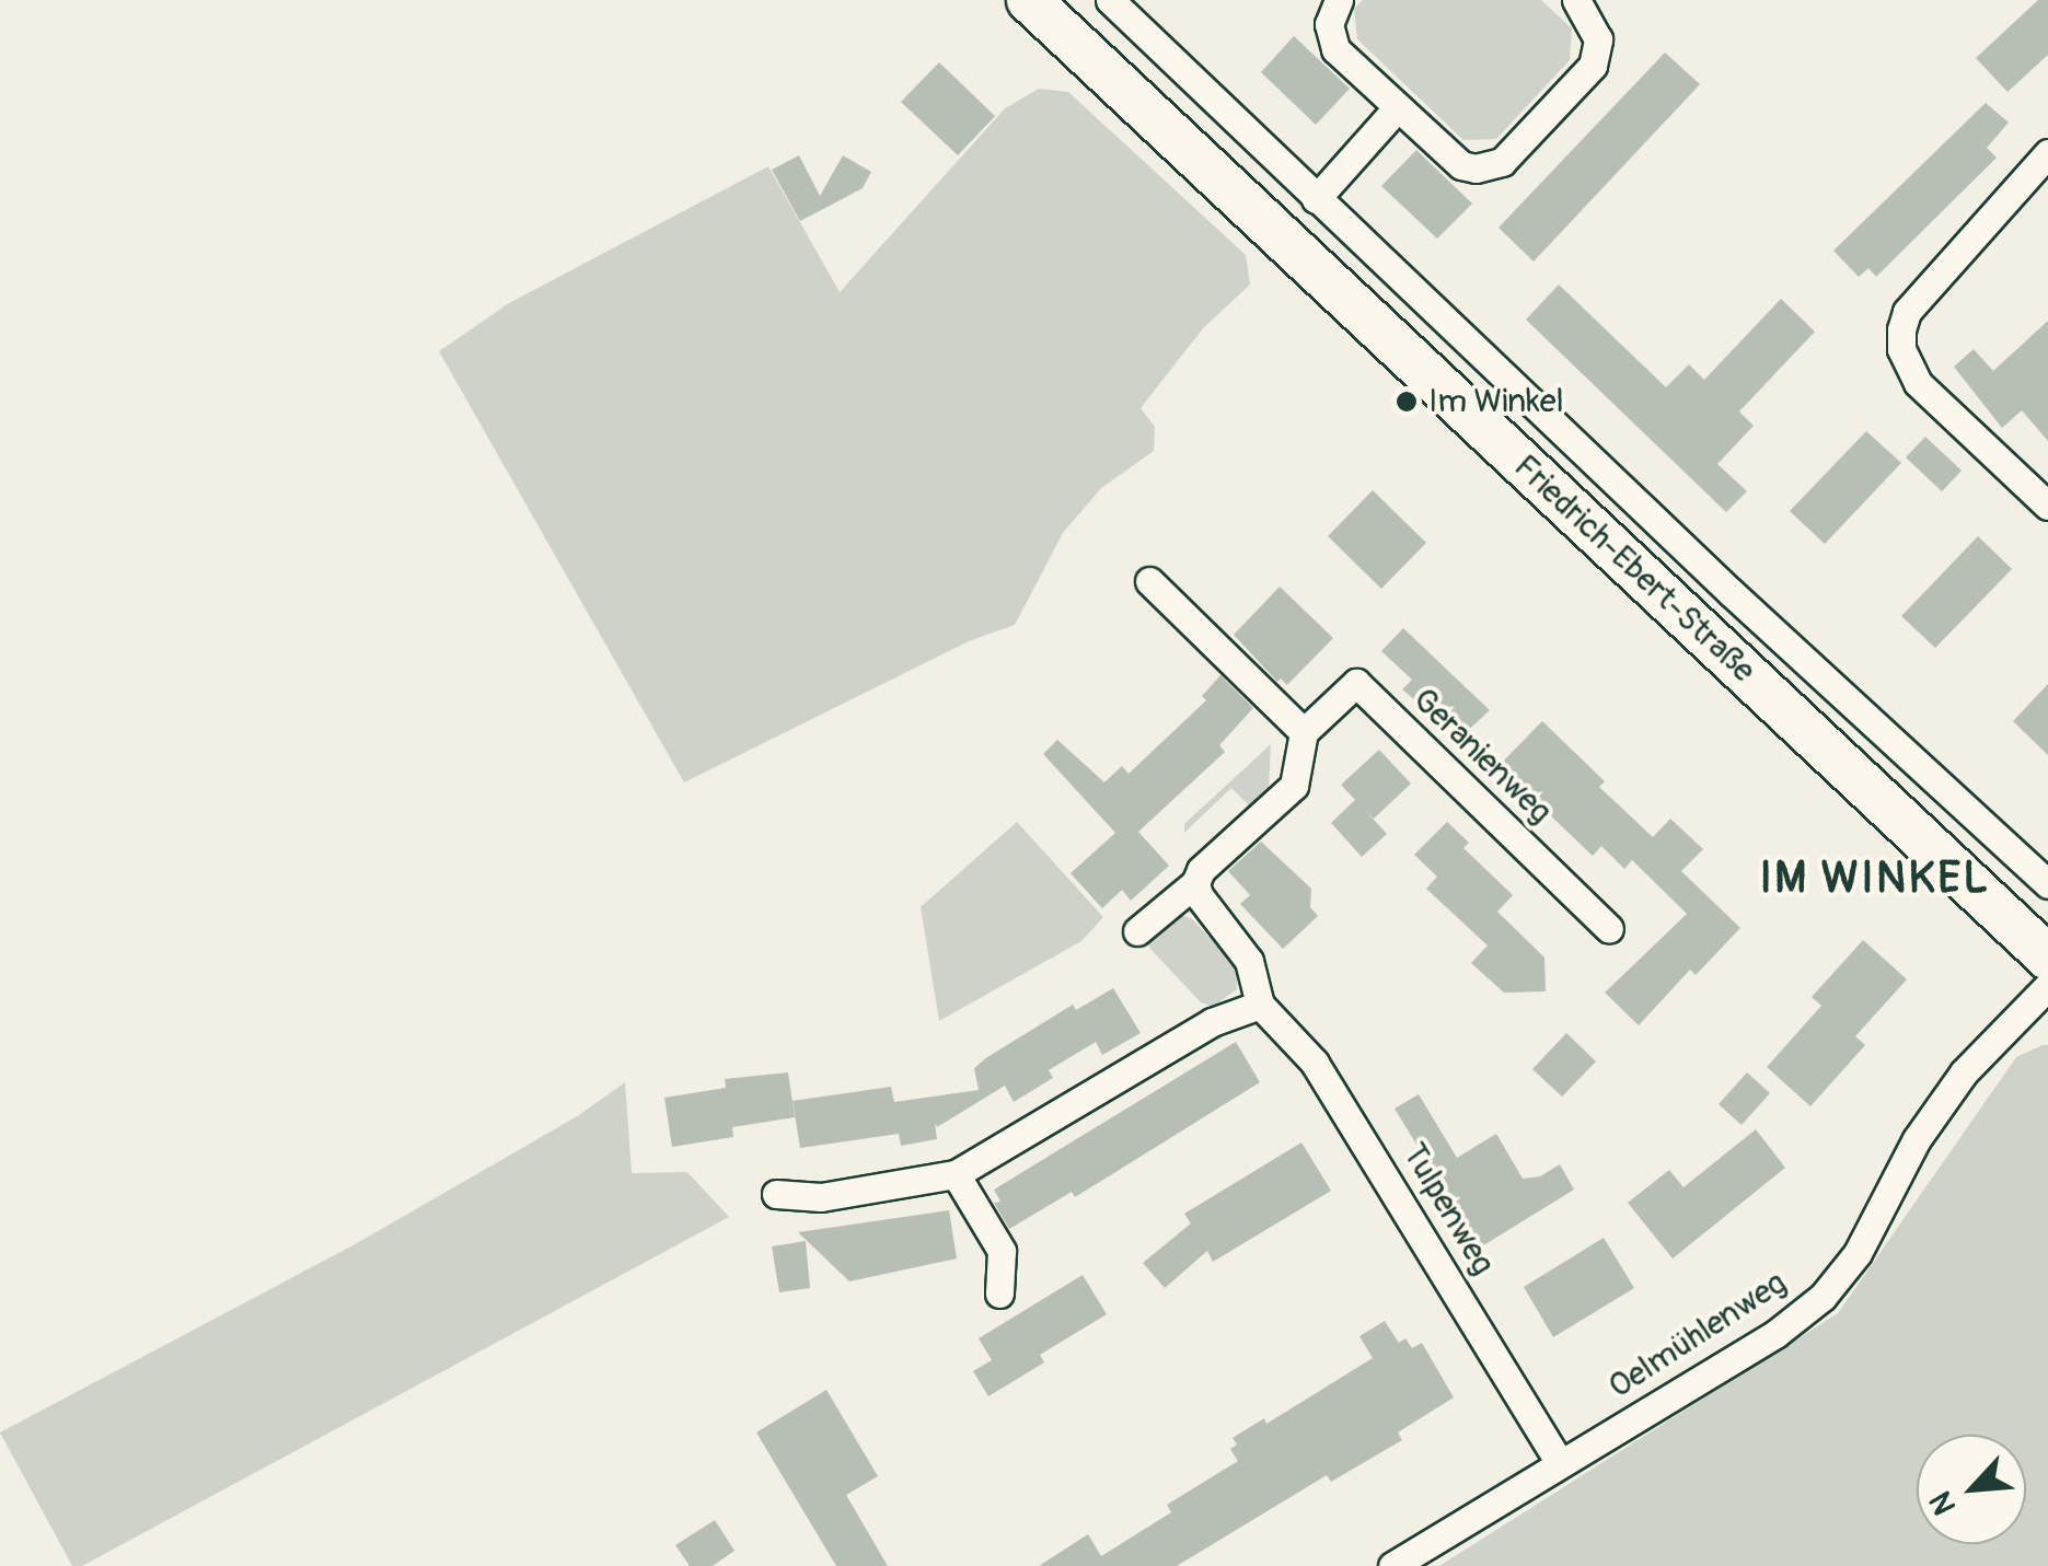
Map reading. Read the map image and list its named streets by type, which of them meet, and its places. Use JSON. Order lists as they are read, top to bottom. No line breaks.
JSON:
{"streets":{"main road":["Friedrich-Ebert-Straße"],"street":["Geranienweg","Tulpenweg","Oelmühlenweg"]},"crossings":[["Tulpenweg","Oelmühlenweg"]],"districts":["IM WINKEL"],"places":["Im Winkel"],"north":"bottom left"}
